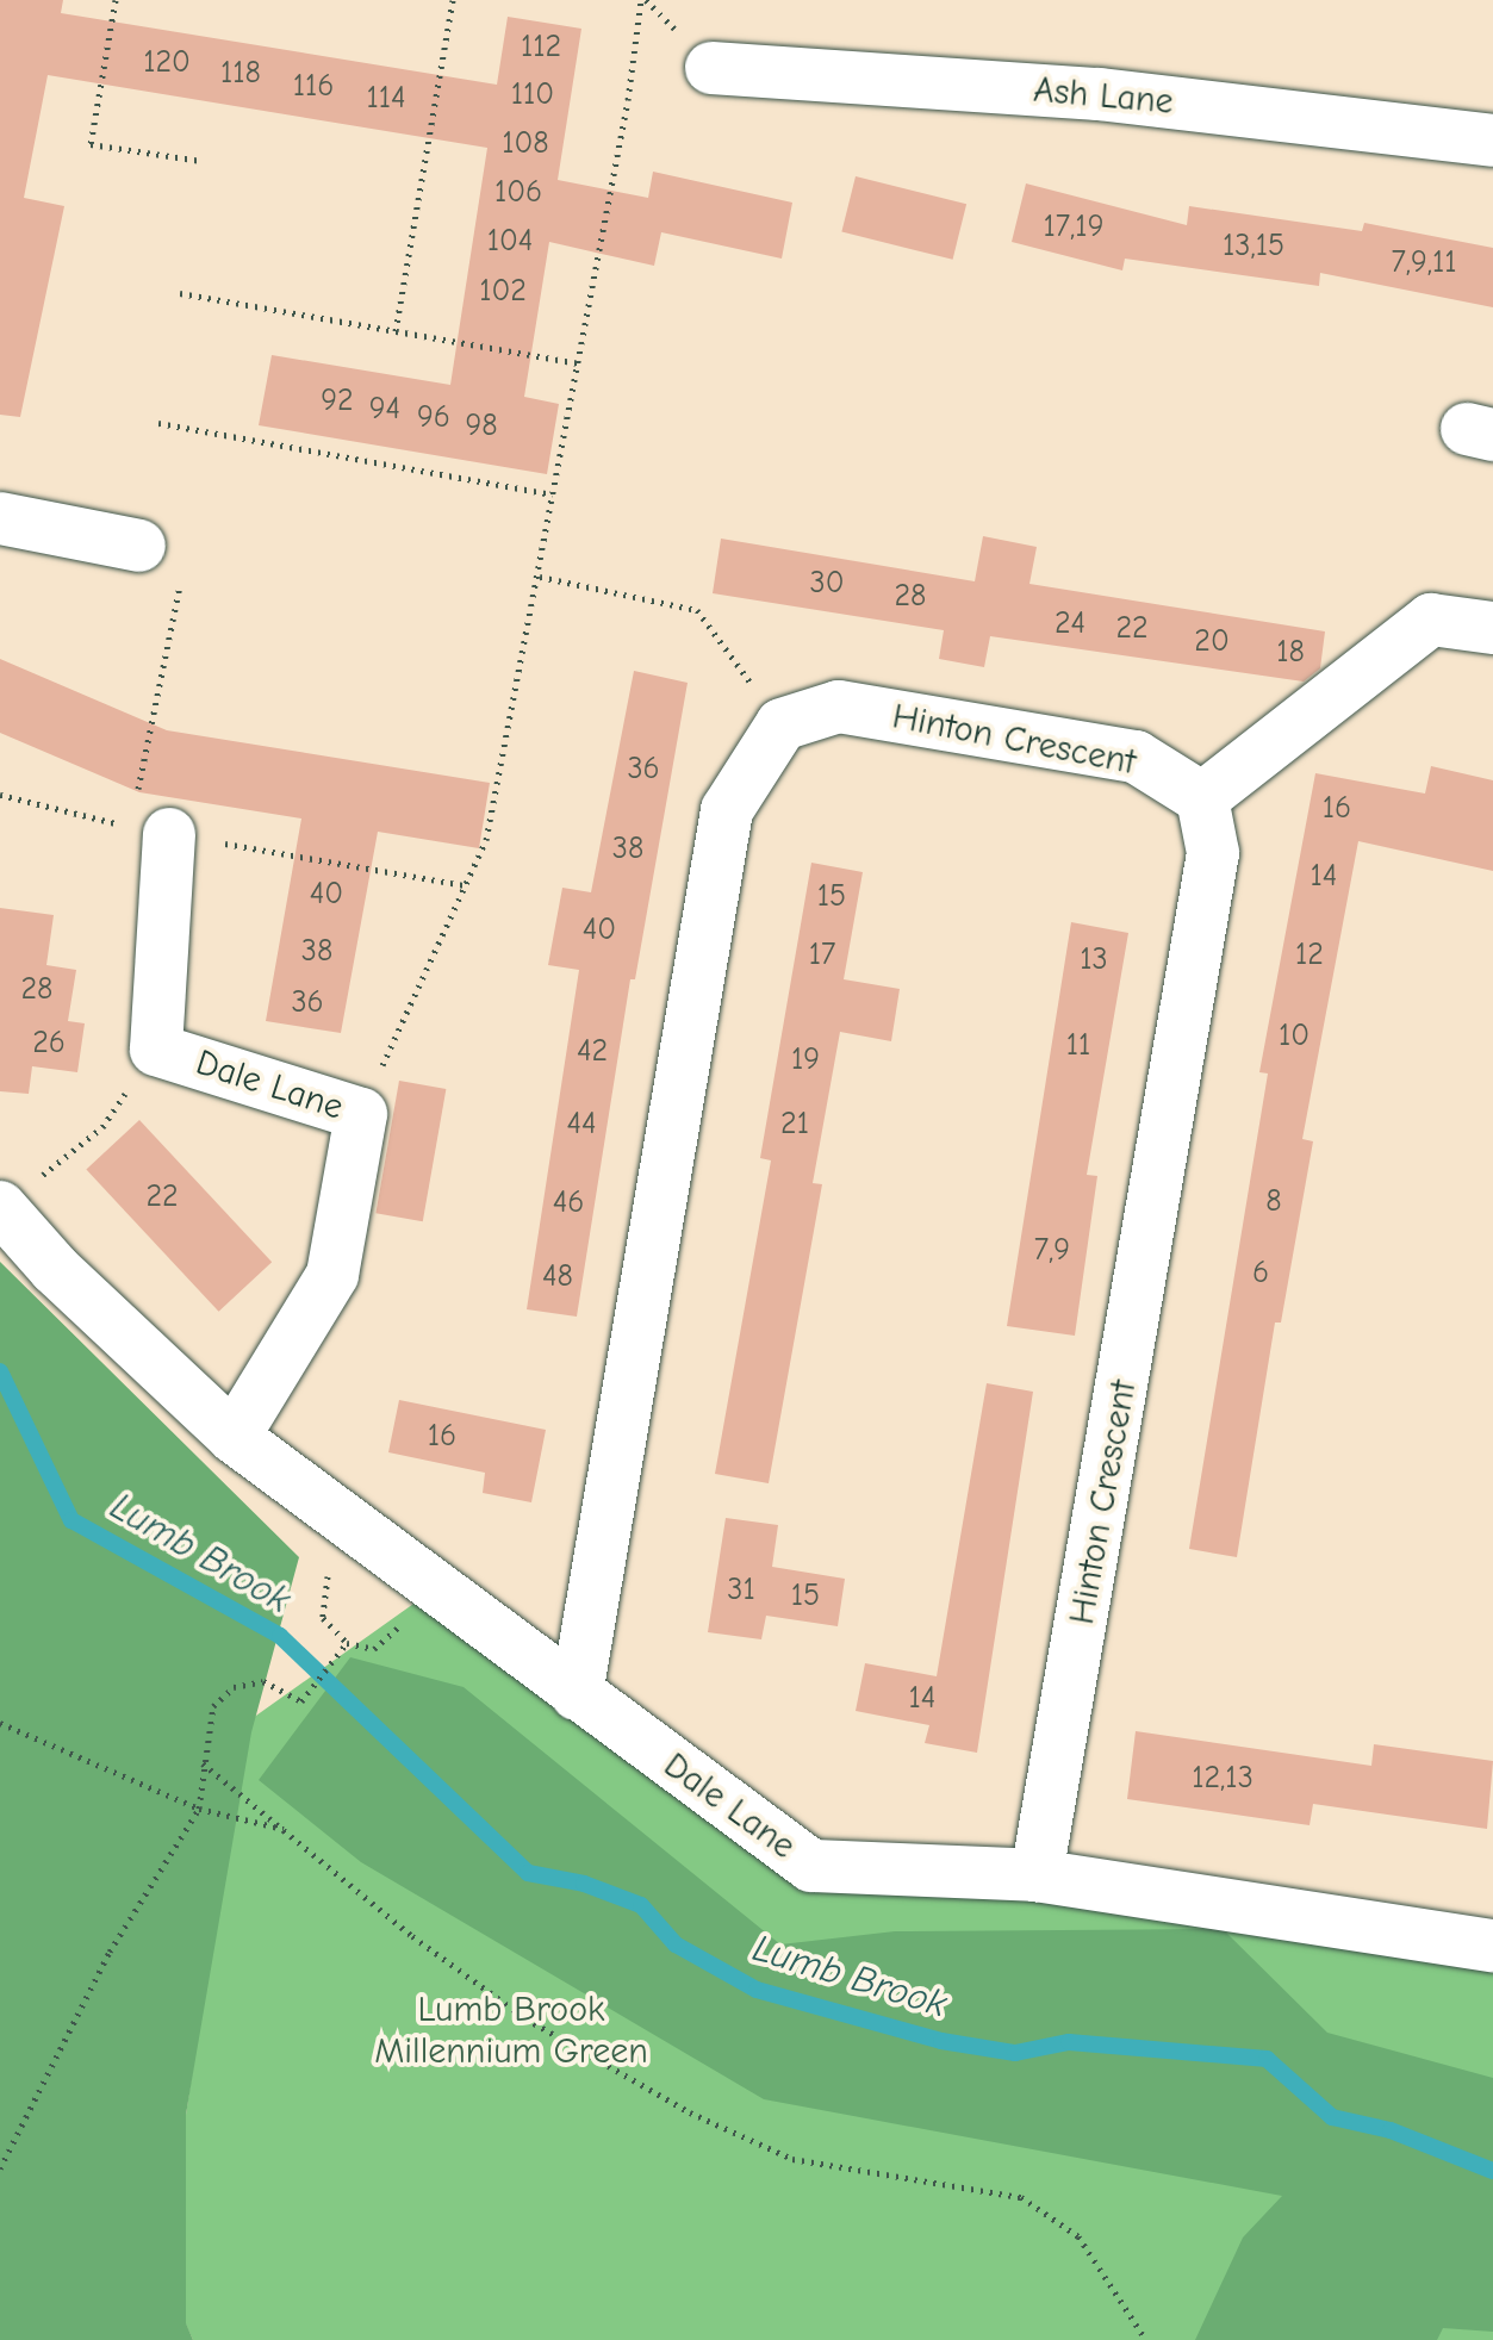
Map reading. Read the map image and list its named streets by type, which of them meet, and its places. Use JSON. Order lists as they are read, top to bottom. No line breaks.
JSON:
{"streets":{"street":["Ash Lane","Hinton Crescent","Dale Lane"]},"crossings":[["Hinton Crescent","Dale Lane"]],"water":["Lumb Brook"],"parks":["Lumb Brook Millennium Green"],"house_numbers":["112","120","118","116","110","114","108","106","17,19","104","13,15","7,9,11","102","92","94","96","98","30","28","24","22","20","18","36","16","38","14","40","15","40","38","17","12","13","28","36","10","26","11","42","19","44","21","22","8","46","7,9","6","48","16","31","15","14","12,13"]}
